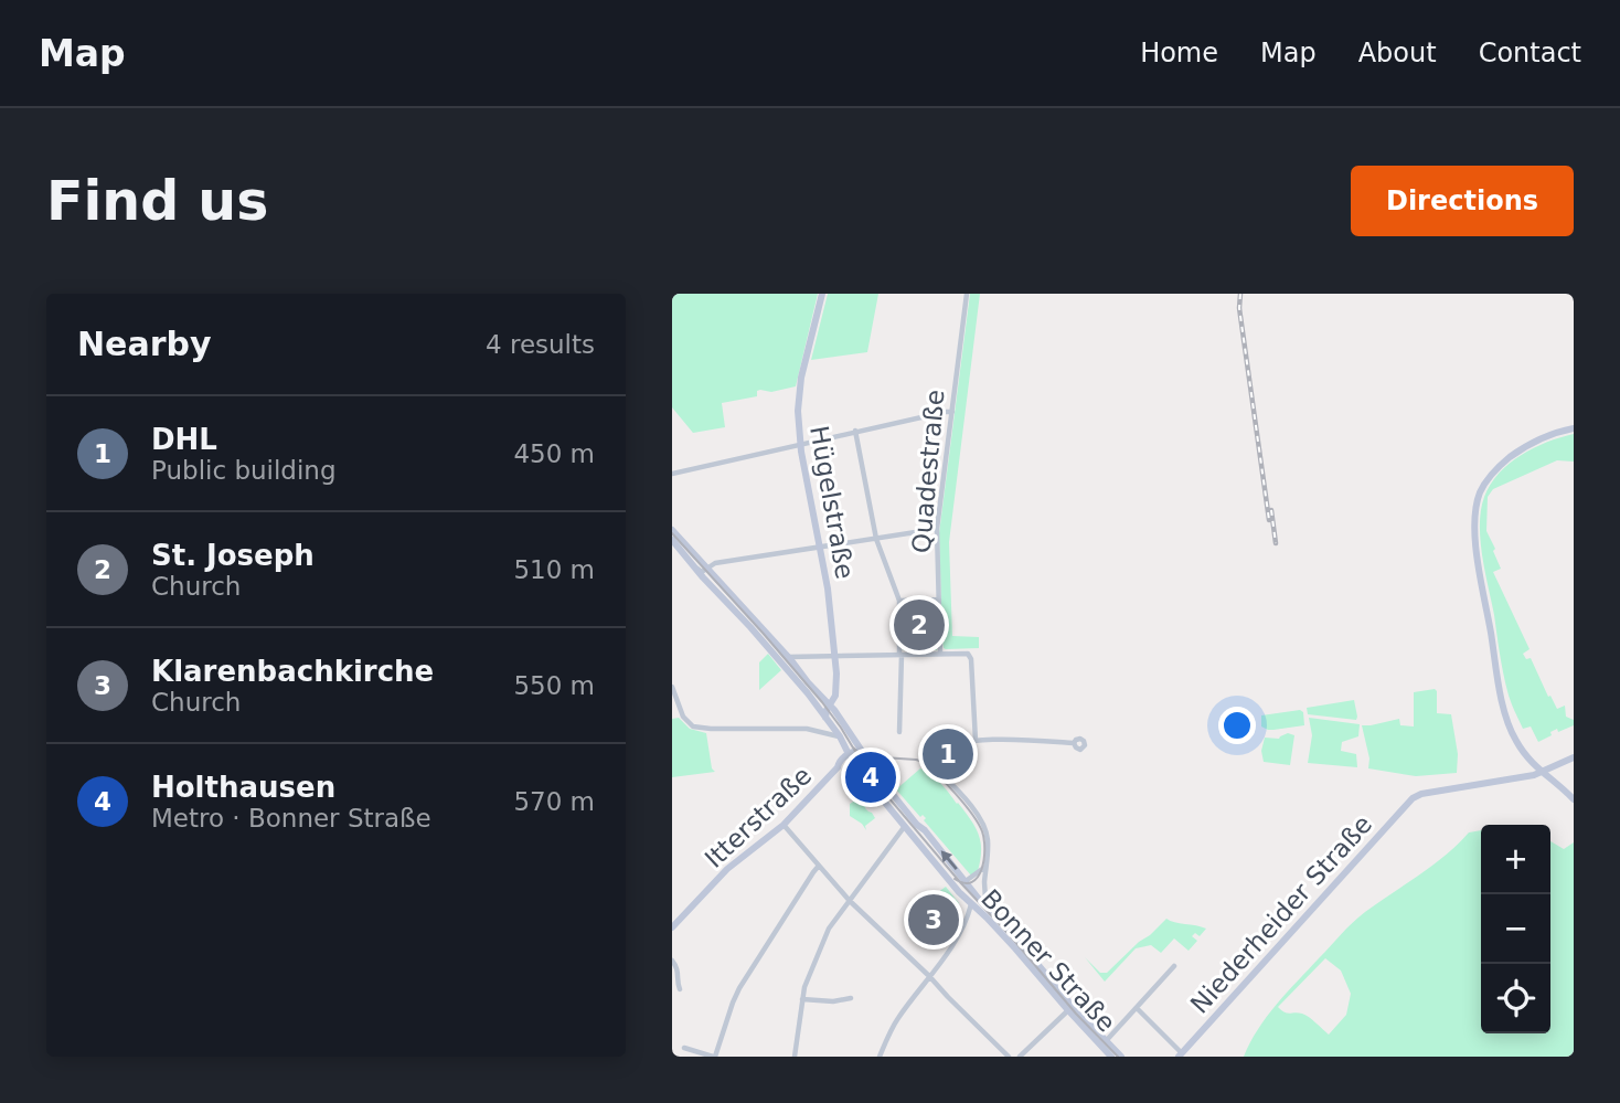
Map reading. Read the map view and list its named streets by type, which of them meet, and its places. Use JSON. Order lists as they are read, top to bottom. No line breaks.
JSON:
{"streets":{"main road":["Hügelstraße","Itterstraße","Niederheider Straße","Bonner Straße"],"street":["Quadestraße"]},"crossings":[["Hügelstraße","Bonner Straße"],["Itterstraße","Bonner Straße"]],"page":{"header":"Map","nav":["Home","Map","About","Contact"],"buttons":"Directions","title":"Find us","heading":["Nearby","4 results"],"list":[{"mark":"1","name":"DHL","note":"Public building","value":"450 m"},{"mark":"2","name":"St. Joseph","note":"Church","value":"510 m"},{"mark":"3","name":"Klarenbachkirche","note":"Church","value":"550 m"},{"mark":"4","name":"Holthausen","note":"Metro · Bonner Straße","value":"570 m"}],"pins":["2","1","4","3"],"map_buttons":["+","−"]}}
